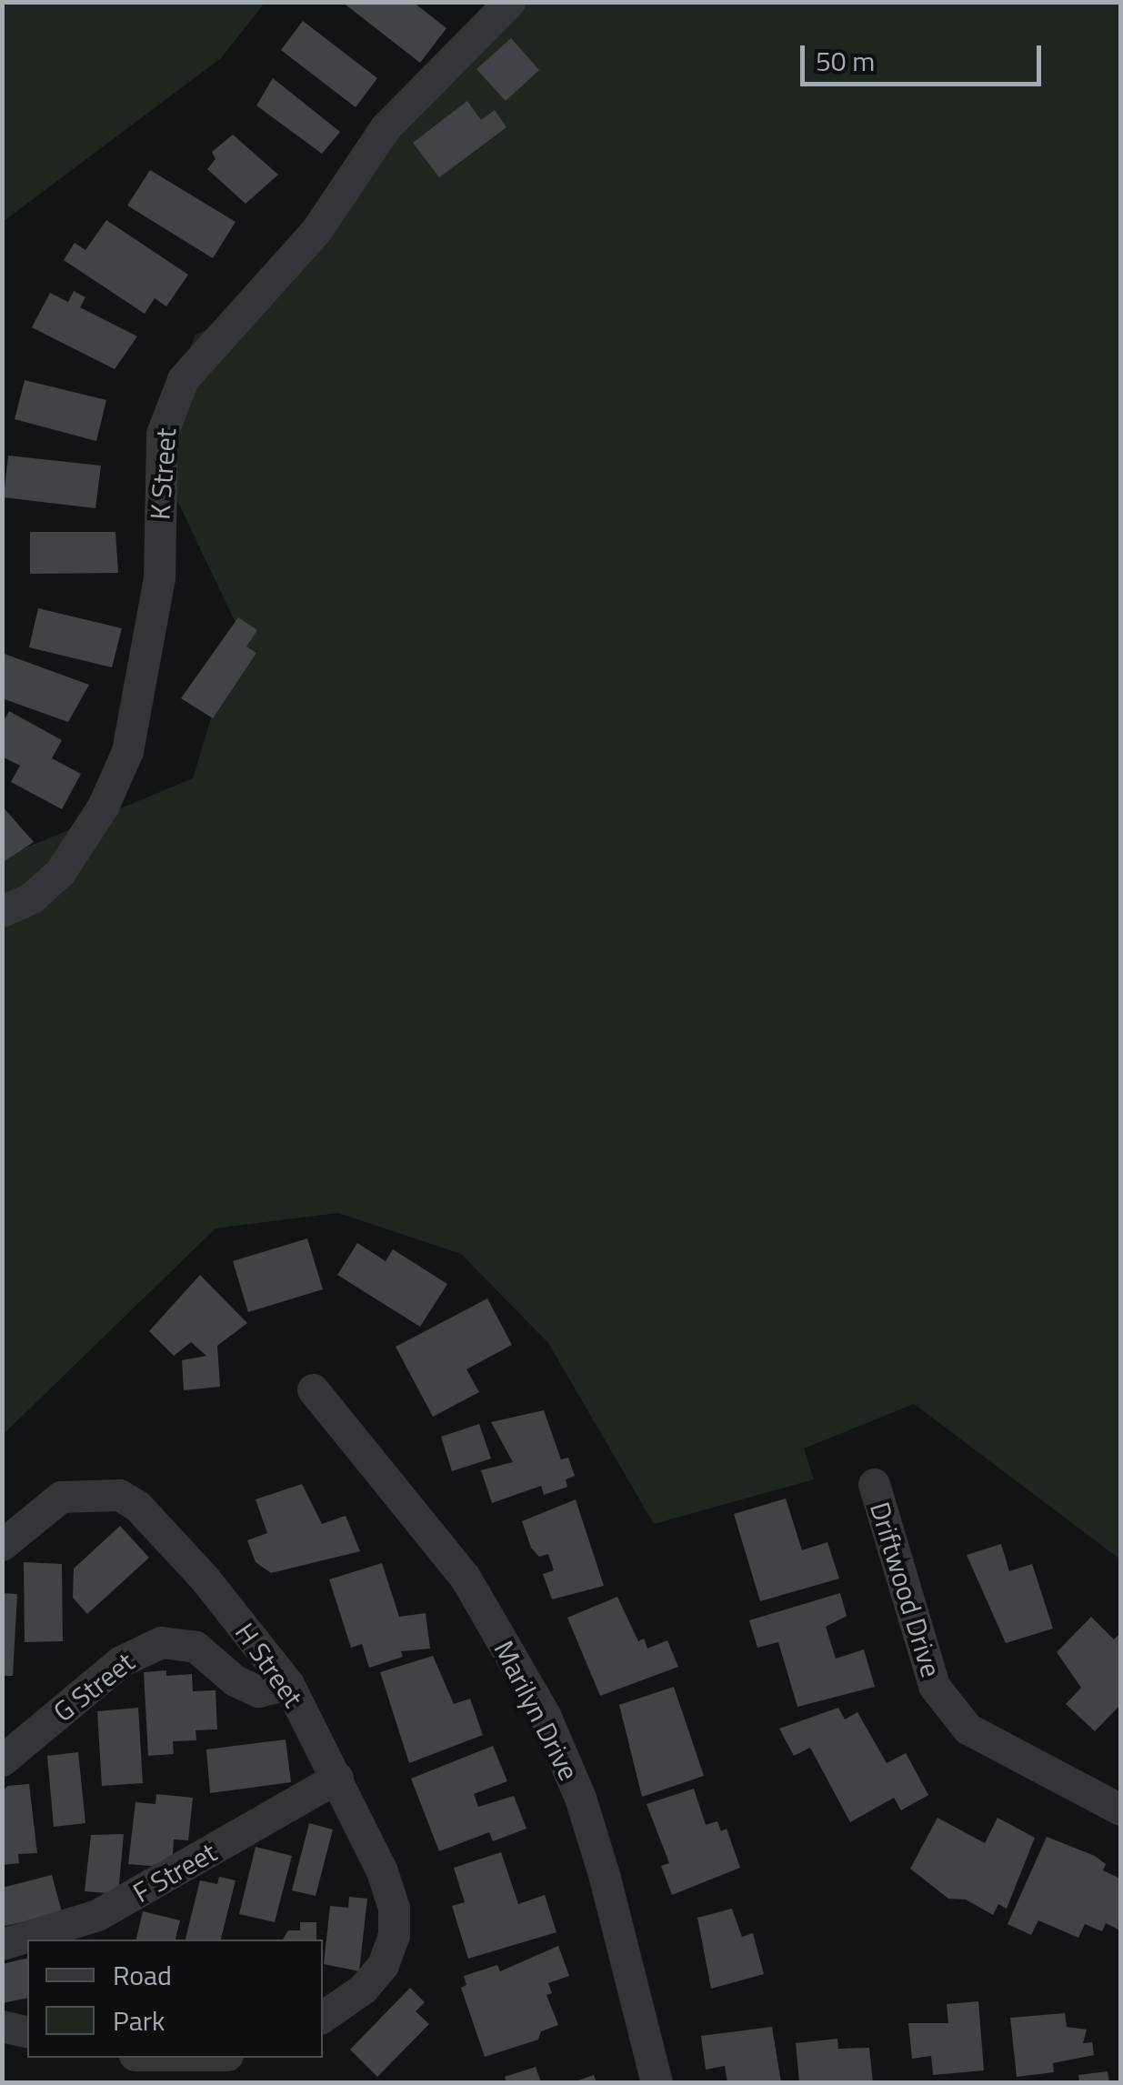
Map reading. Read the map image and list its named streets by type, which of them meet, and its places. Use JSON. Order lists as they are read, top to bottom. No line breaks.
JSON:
{"streets":{"street":["K Street","Driftwood Drive","H Street","G Street","Marilyn Drive","F Street"]},"crossings":[["H Street","G Street"],["H Street","F Street"]],"legend":["Road","Park"],"scale_bar":"50 m"}
